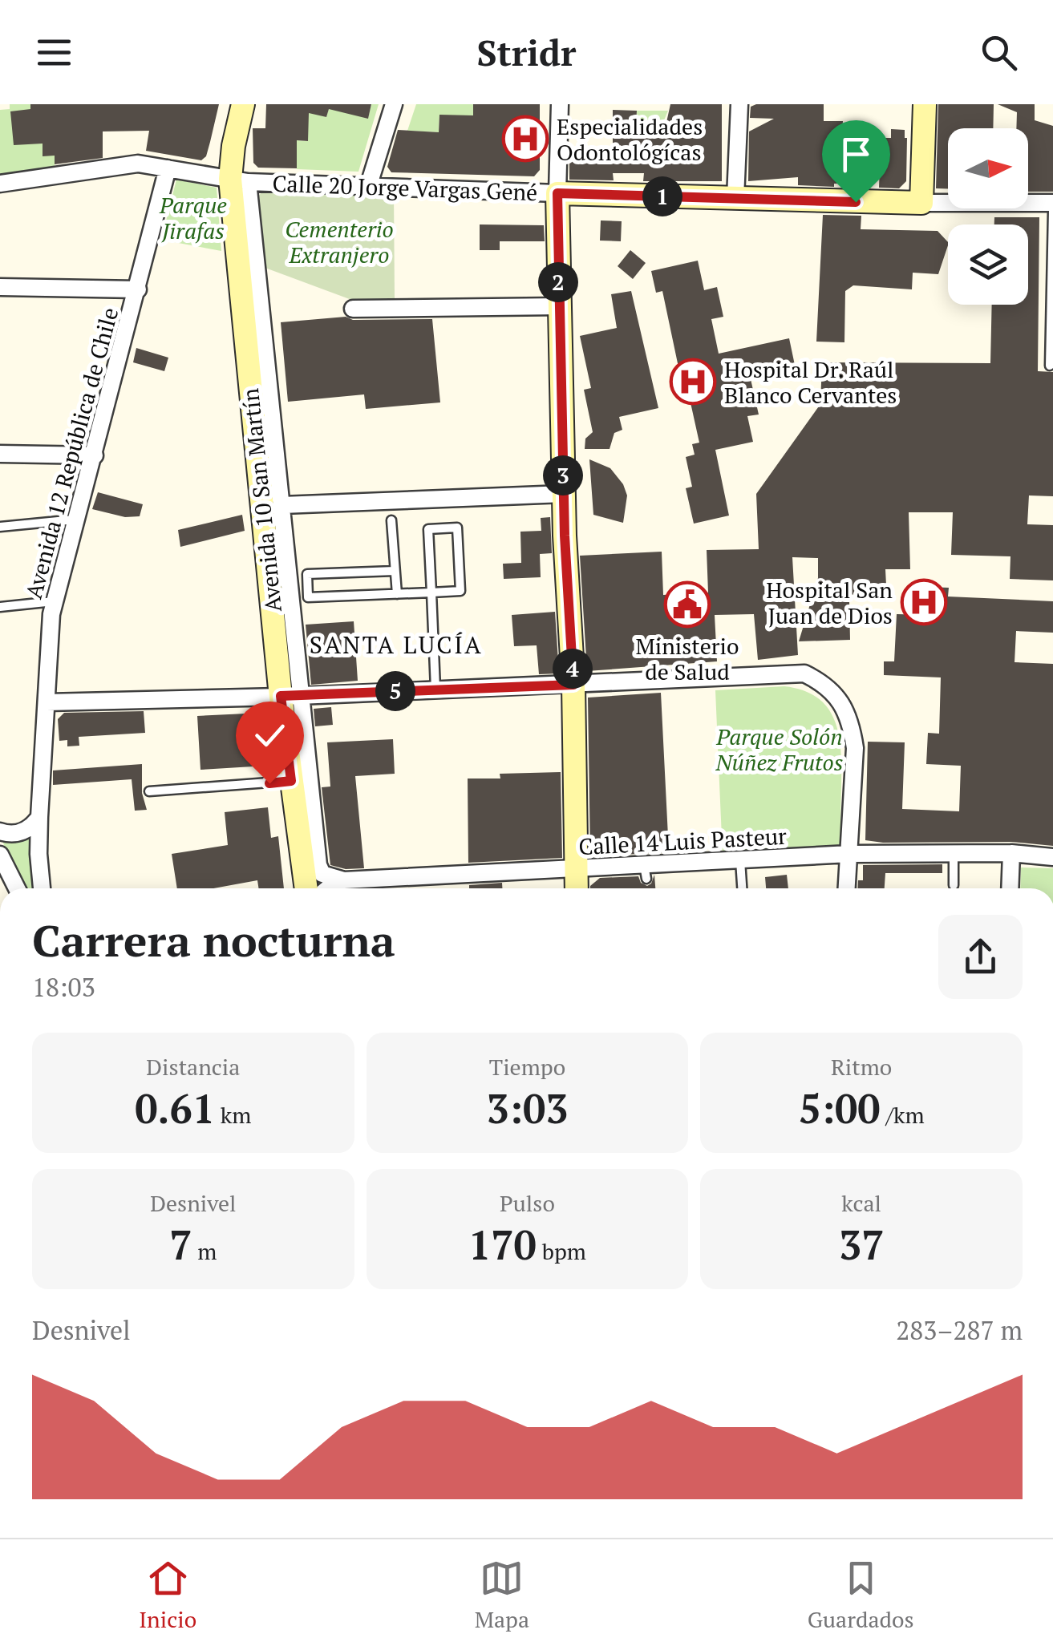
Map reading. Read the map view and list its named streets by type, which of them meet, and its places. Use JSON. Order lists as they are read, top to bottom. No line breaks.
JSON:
{"streets":{"street":["Calle 20 Jorge Vargas Gené","Avenida 12 República de Chile","Avenida 10 San Martín","Calle 14 Luis Pasteur"]},"crossings":[["Calle 20 Jorge Vargas Gené","Avenida 12 República de Chile"],["Calle 20 Jorge Vargas Gené","Avenida 10 San Martín"],["Avenida 10 San Martín","Calle 14 Luis Pasteur"]],"districts":["SANTA LUCÍA"],"parks":["Parque Jirafas","Cementerio Extranjero","Parque Solón Núñez Frutos"],"places":{"hospital":["Especialidades Odontológícas","Hospital Dr. Raúl Blanco Cervantes","Hospital San Juan de Dios"],"public building":["Ministerio de Salud"]},"north":"right","page":{"header":"Stridr","pins":["1","2","3","4","5"],"heading":["Carrera nocturna","18:03"],"stats":[["Distancia","0.61 km"],["Tiempo","3:03"],["Ritmo","5:00 /km"],["Desnivel","7 m"],["Pulso","170 bpm"],["kcal","37"]],"chart":["Desnivel","283–287 m"],"tabs":["Inicio","Mapa","Guardados"]}}
